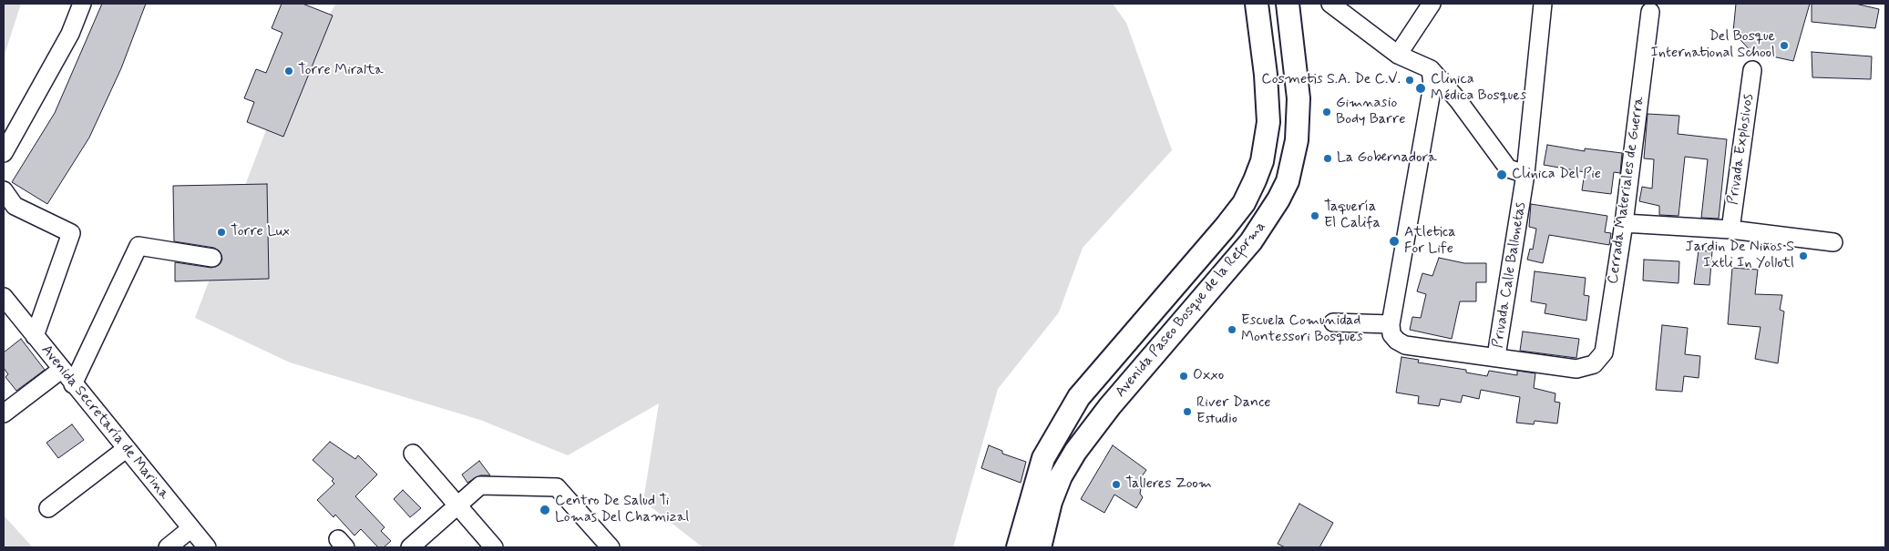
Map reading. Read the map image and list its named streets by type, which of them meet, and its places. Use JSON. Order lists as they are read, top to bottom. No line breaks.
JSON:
{"streets":{"main road":["Avenida Paseo Bosque de la Reforma"],"street":["Privada Explosivos","Cerrada Materiales de Guerra","Privada Calle Ballonetas","Avenida Secretaría de Marina"]},"crossings":[["Cerrada Materiales de Guerra","Privada Calle Ballonetas"]],"places":["Del Bosque International School","Torre Miralta","Cosmetis S.A. De C.V.","Clinica Médica Bosques","Gimnasio Body Barre","La Gobernadora","Clinica Del Pie","Taquería El Califa","Torre Lux","Atletica For Life","Jardin De Niños S Ixtli In Yollotl","Escuela Comunidad Montessori Bosques","Oxxo","River Dance Estudio","Talleres Zoom","Centro De Salud Ti Lomas Del Chamizal"]}
